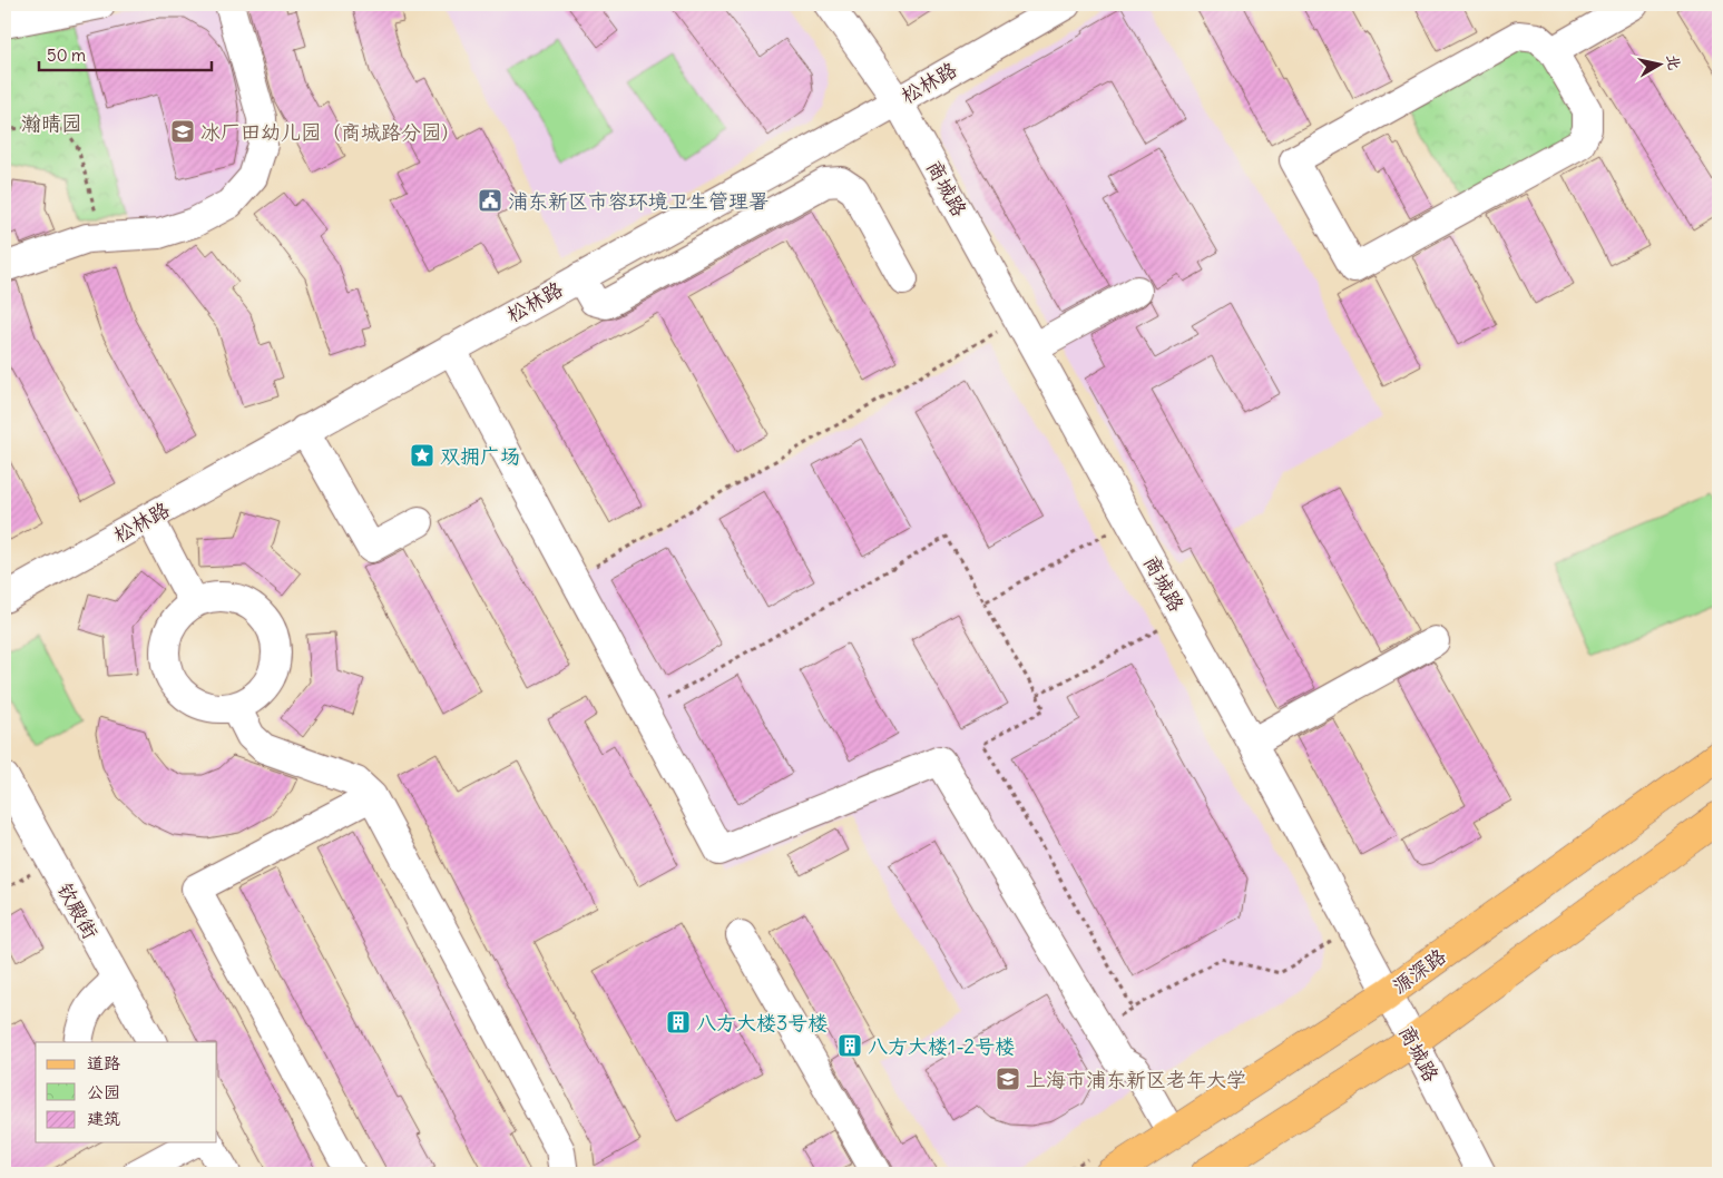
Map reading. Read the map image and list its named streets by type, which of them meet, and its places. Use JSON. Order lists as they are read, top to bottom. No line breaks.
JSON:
{"streets":{"main road":["源深路"],"street":["松林路","商城路","钦殿街"]},"crossings":[["松林路","商城路"],["商城路","源深路"]],"parks":["瀚晴园"],"places":{"school or university":["冰厂田幼儿园（商城路分园）","上海市浦东新区老年大学"],"public building":["浦东新区市容环境卫生管理署"],"place":["双拥广场"],"building":["八方大楼3号楼","八方大楼1-2号楼"]},"legend":["道路","公园","建筑"],"scale_bar":"50 m","north":"right"}
